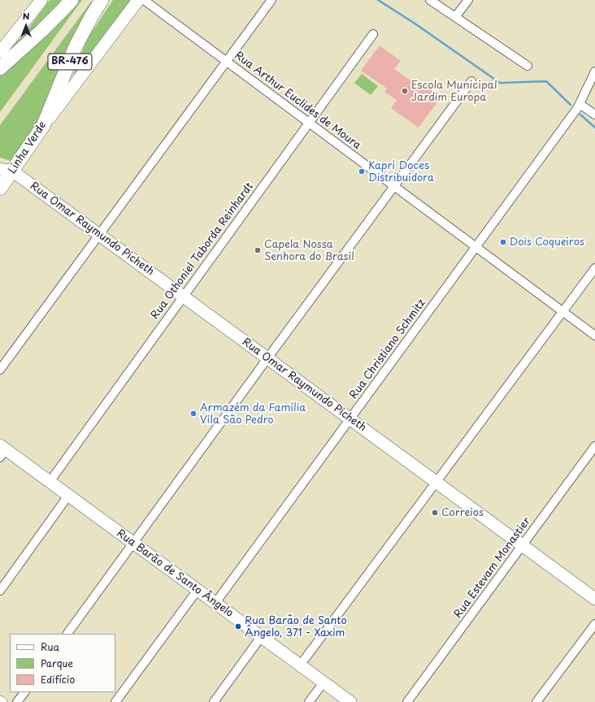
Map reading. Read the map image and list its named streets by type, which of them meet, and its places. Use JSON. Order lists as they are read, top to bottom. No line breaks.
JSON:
{"streets":{"highway":["BR-476","Linha Verde"],"main road":["Rua Omar Raymundo Picheth","Rua Barão de Santo Ângelo"],"street":["Rua Arthur Euclides de Moura","Rua Othoniel Taborda Reinhardt","Rua Christiano Schmitz","Rua Estevam Monastier"]},"crossings":[["Rua Arthur Euclides de Moura","Rua Othoniel Taborda Reinhardt"],["Rua Arthur Euclides de Moura","Rua Christiano Schmitz"],["Linha Verde","Rua Omar Raymundo Picheth"],["Rua Omar Raymundo Picheth","Rua Othoniel Taborda Reinhardt"],["Rua Omar Raymundo Picheth","Rua Christiano Schmitz"],["Rua Omar Raymundo Picheth","Rua Estevam Monastier"],["Rua Othoniel Taborda Reinhardt","Rua Barão de Santo Ângelo"],["Rua Christiano Schmitz","Rua Barão de Santo Ângelo"]],"places":["Escola Municipal Jardim Europa","Kapri Doces Distribuidora","Dois Coqueiros","Capela Nossa Senhora do Brasil","Armazém da Família Vila São Pedro","Correios","Rua Barão de Santo Ângelo, 371 - Xaxim"],"legend":["Rua","Parque","Edifício"],"north":"top"}
